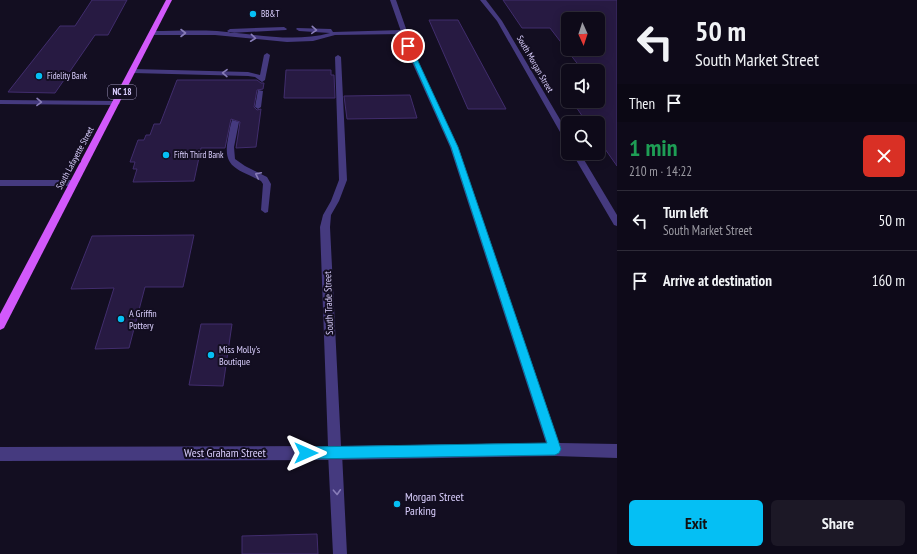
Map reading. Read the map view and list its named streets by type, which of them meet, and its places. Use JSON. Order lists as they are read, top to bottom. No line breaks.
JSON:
{"streets":{"main road":["NC 18","South Lafayette Street"],"street":["South Morgan Street","South Trade Street","West Graham Street"]},"crossings":[["South Trade Street","West Graham Street"]],"places":["BB&T","Fidelity Bank","Fifth Third Bank","A Griffin Pottery","Miss Molly's Boutique","Morgan Street Parking"],"north":"bottom","page":{"turn":["50 m","South Market Street"],"then":"Then","heading":["1 min","210 m · 14:22"],"list":[{"name":"Turn left","note":"South Market Street","value":"50 m"},{"name":"Arrive at destination","value":"160 m"}],"buttons":["Exit","Share"]}}
